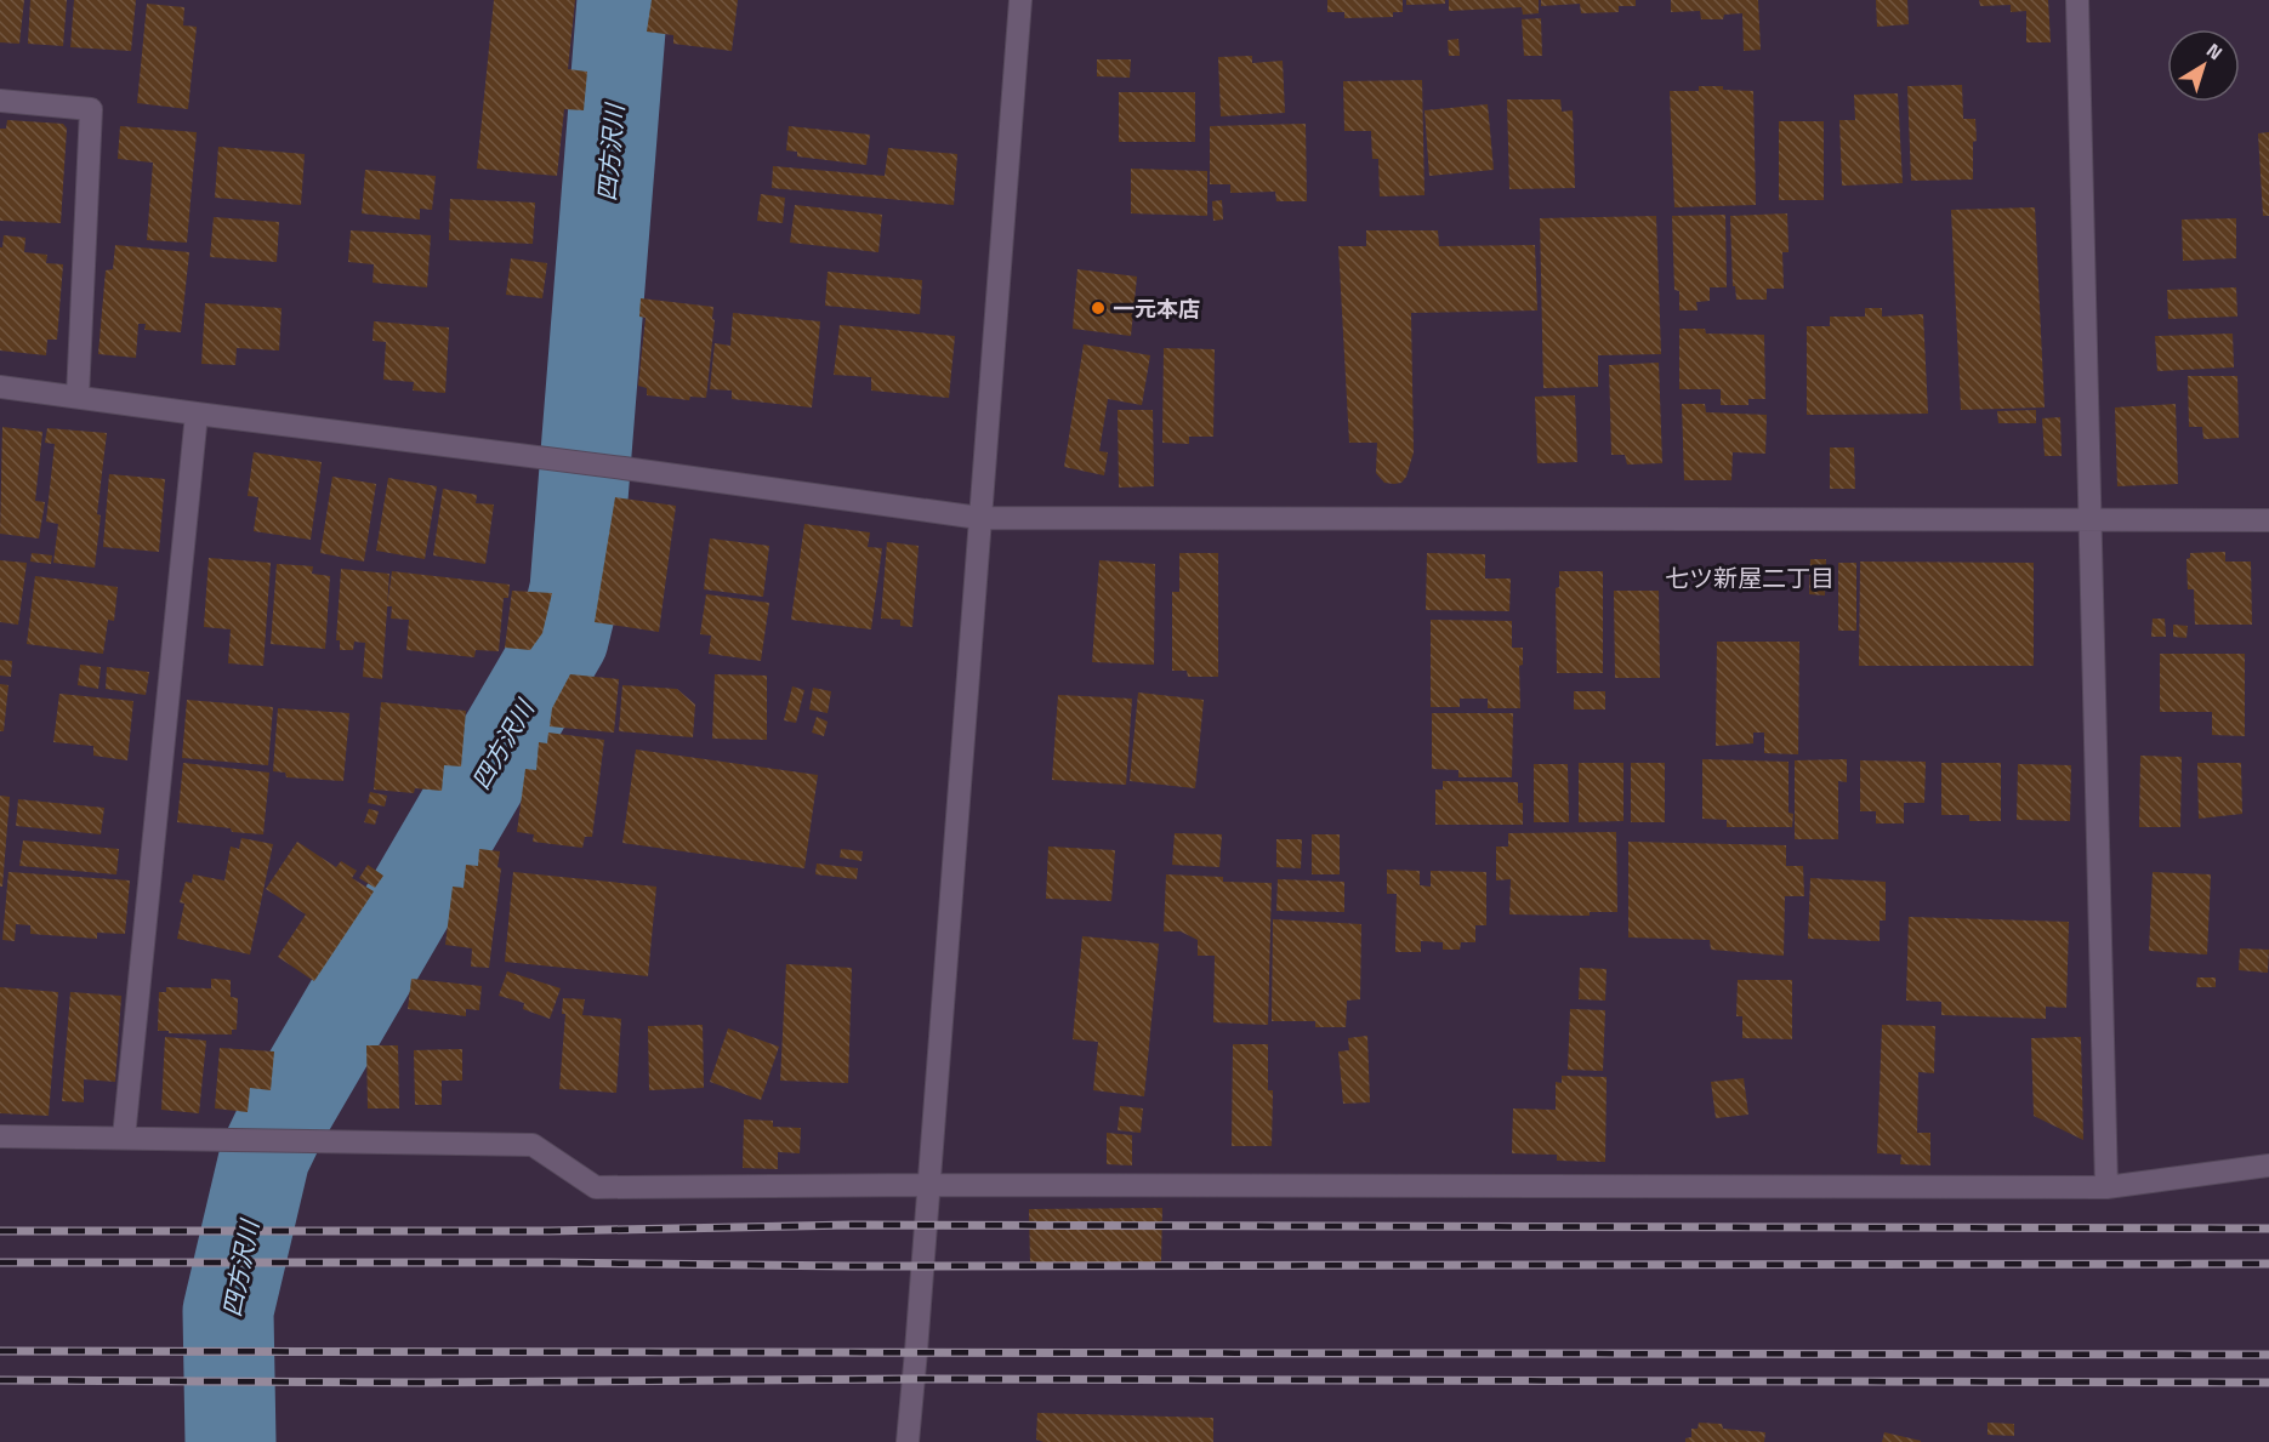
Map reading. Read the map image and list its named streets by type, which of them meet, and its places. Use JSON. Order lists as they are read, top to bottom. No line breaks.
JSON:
{"districts":["七ツ新屋二丁目"],"water":["四方沢川"],"places":["一元本店"],"north":"top right"}
